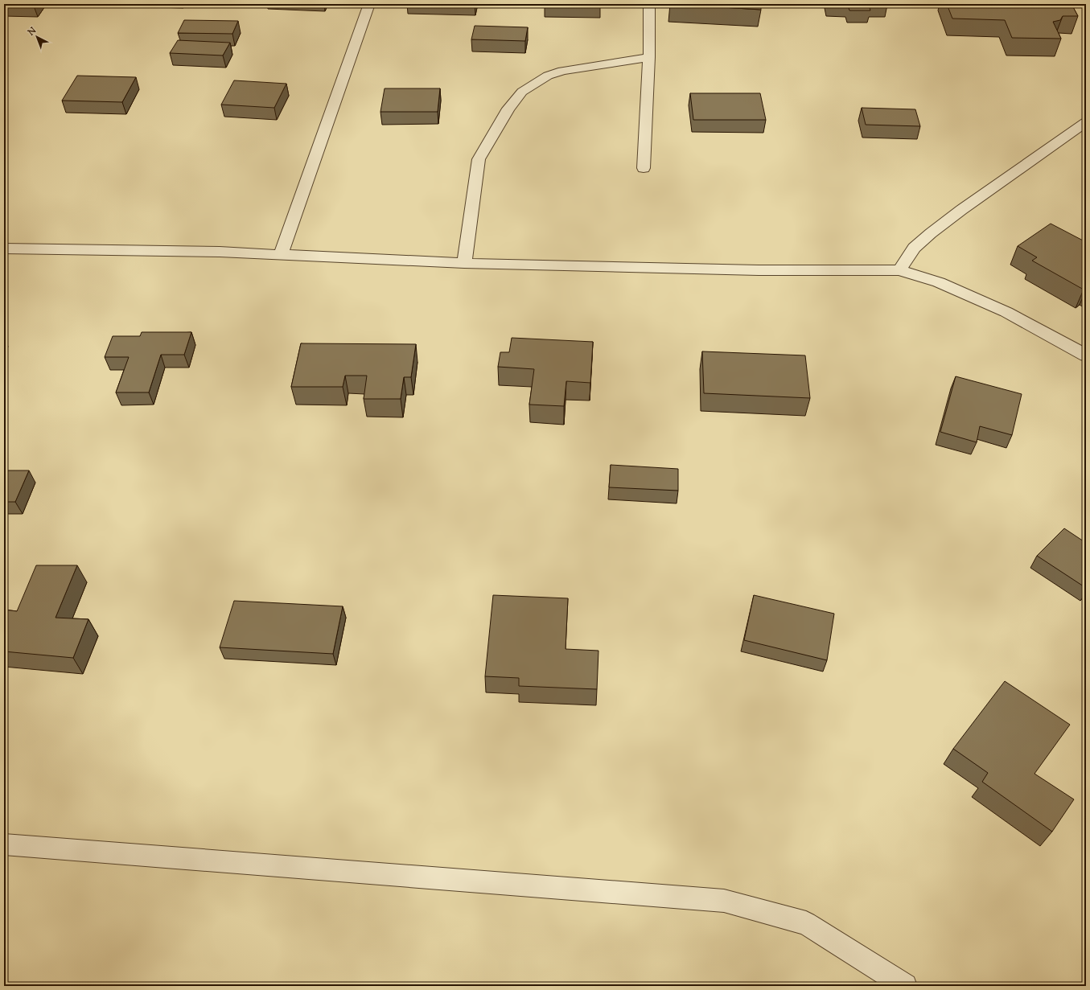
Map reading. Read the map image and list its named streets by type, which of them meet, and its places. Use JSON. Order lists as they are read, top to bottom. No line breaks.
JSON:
{"north":"top left"}
